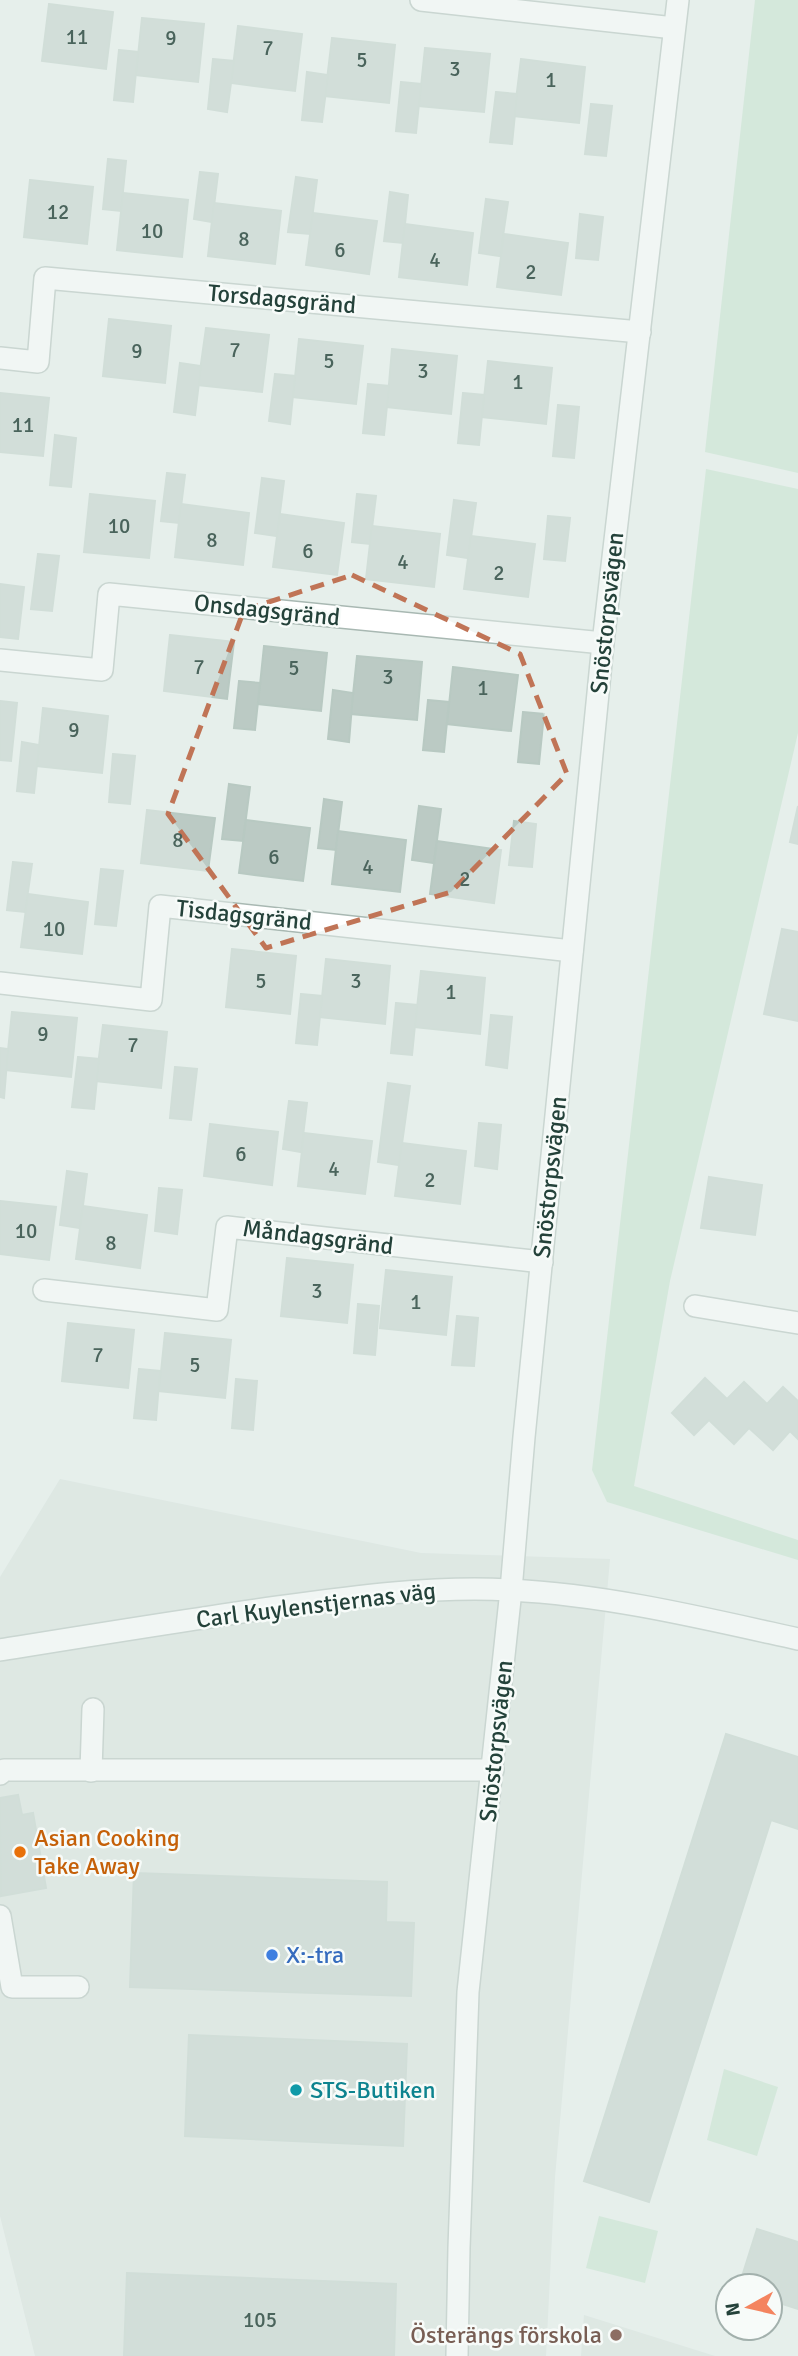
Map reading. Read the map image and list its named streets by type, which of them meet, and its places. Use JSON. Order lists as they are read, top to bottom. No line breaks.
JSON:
{"streets":{"street":["Torsdagsgränd","Onsdagsgränd","Snöstorpsvägen","Tisdagsgränd","Måndagsgränd","Carl Kuylenstjernas väg"]},"crossings":[["Torsdagsgränd","Snöstorpsvägen"],["Onsdagsgränd","Snöstorpsvägen"],["Snöstorpsvägen","Tisdagsgränd"],["Snöstorpsvägen","Måndagsgränd"],["Snöstorpsvägen","Carl Kuylenstjernas väg"]],"places":["Asian Cooking Take Away","X:-tra","STS-Butiken","Österängs förskola"],"house_numbers":["11","9","7","5","3","1","12","10","8","6","4","2","7","9","5","3","1","11","10","8","6","4","2","7","5","3","1","9","8","6","4","2","10","5","3","1","9","7","6","4","2","10","8","3","1","7","5","105"],"north":"left"}
